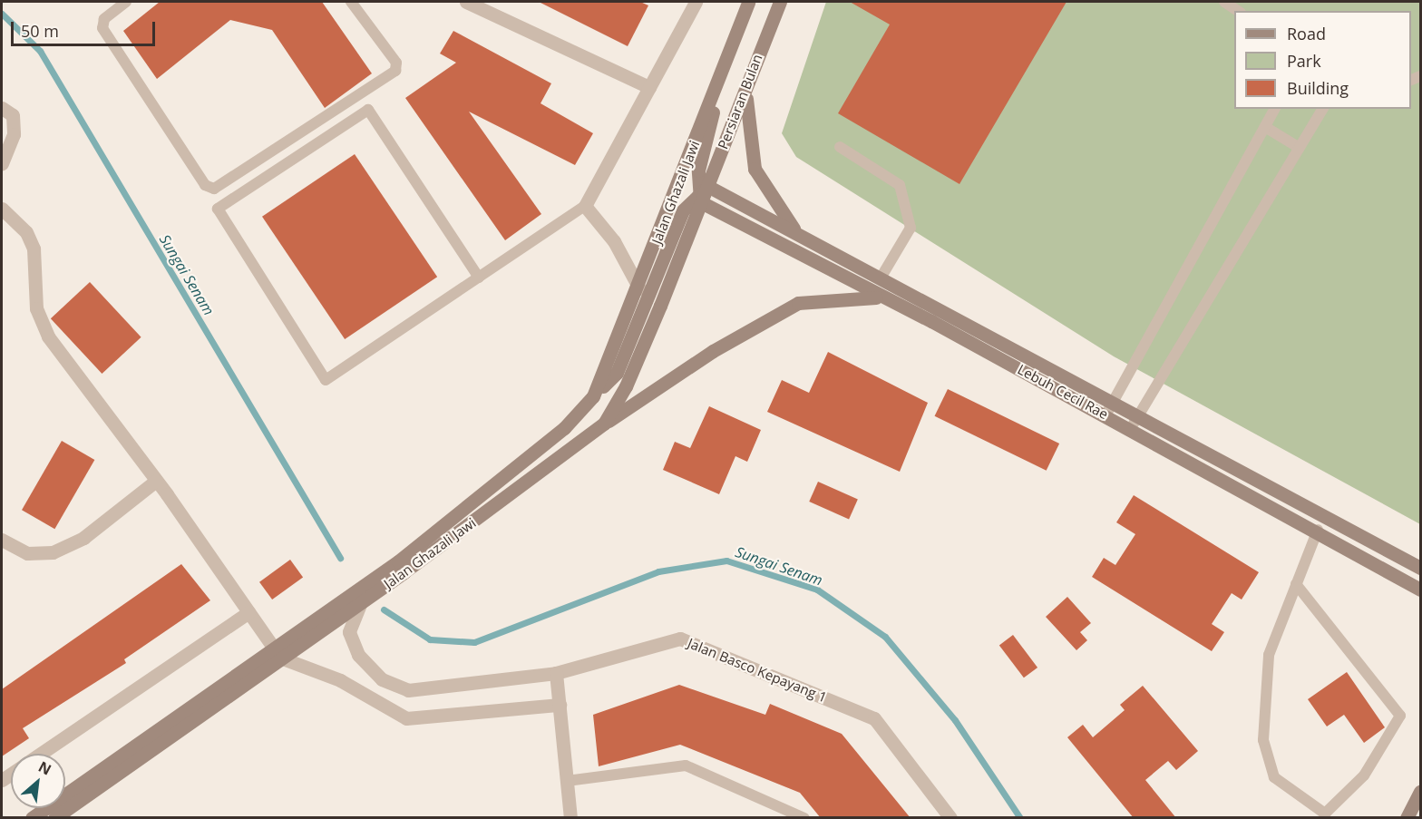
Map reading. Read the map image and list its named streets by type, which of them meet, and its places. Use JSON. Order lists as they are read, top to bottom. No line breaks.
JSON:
{"streets":{"street":["Persiaran Bulan","Jalan Ghazali Jawi","Lebuh Cecil Rae","Jalan Basco Kepayang 1"]},"crossings":[["Persiaran Bulan","Jalan Ghazali Jawi"],["Persiaran Bulan","Lebuh Cecil Rae"],["Jalan Ghazali Jawi","Lebuh Cecil Rae"],["Jalan Ghazali Jawi","Jalan Basco Kepayang 1"]],"water":["Sungai Senam"],"legend":["Road","Park","Building"],"scale_bar":"50 m","north":"top right"}
